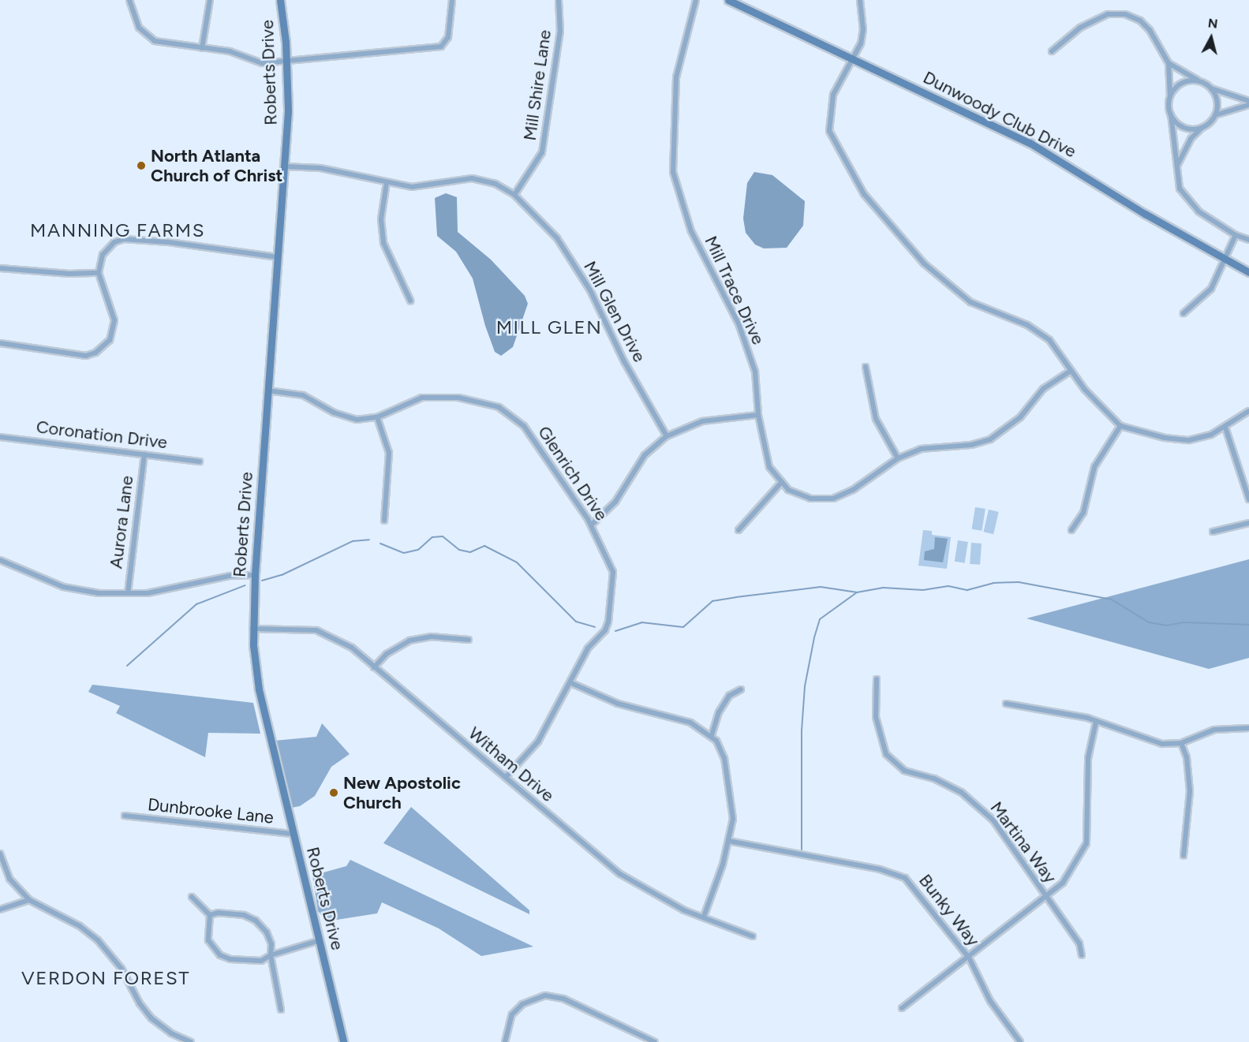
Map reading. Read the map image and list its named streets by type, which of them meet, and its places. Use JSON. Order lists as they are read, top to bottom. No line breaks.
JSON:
{"streets":{"street":["Roberts Drive","Mill Shire Lane","Dunwoody Club Drive","Mill Trace Drive","Mill Glen Drive","Coronation Drive","Glenrich Drive","Aurora Lane","Witham Drive","Dunbrooke Lane","Martina Way","Bunky Way"]},"crossings":[["Roberts Drive","Mill Glen Drive"],["Roberts Drive","Glenrich Drive"],["Roberts Drive","Witham Drive"],["Roberts Drive","Dunbrooke Lane"],["Mill Shire Lane","Mill Glen Drive"],["Coronation Drive","Aurora Lane"],["Glenrich Drive","Witham Drive"]],"districts":["MANNING FARMS","MILL GLEN","VERDON FOREST"],"places":["North Atlanta Church of Christ","New Apostolic Church"],"north":"top"}
